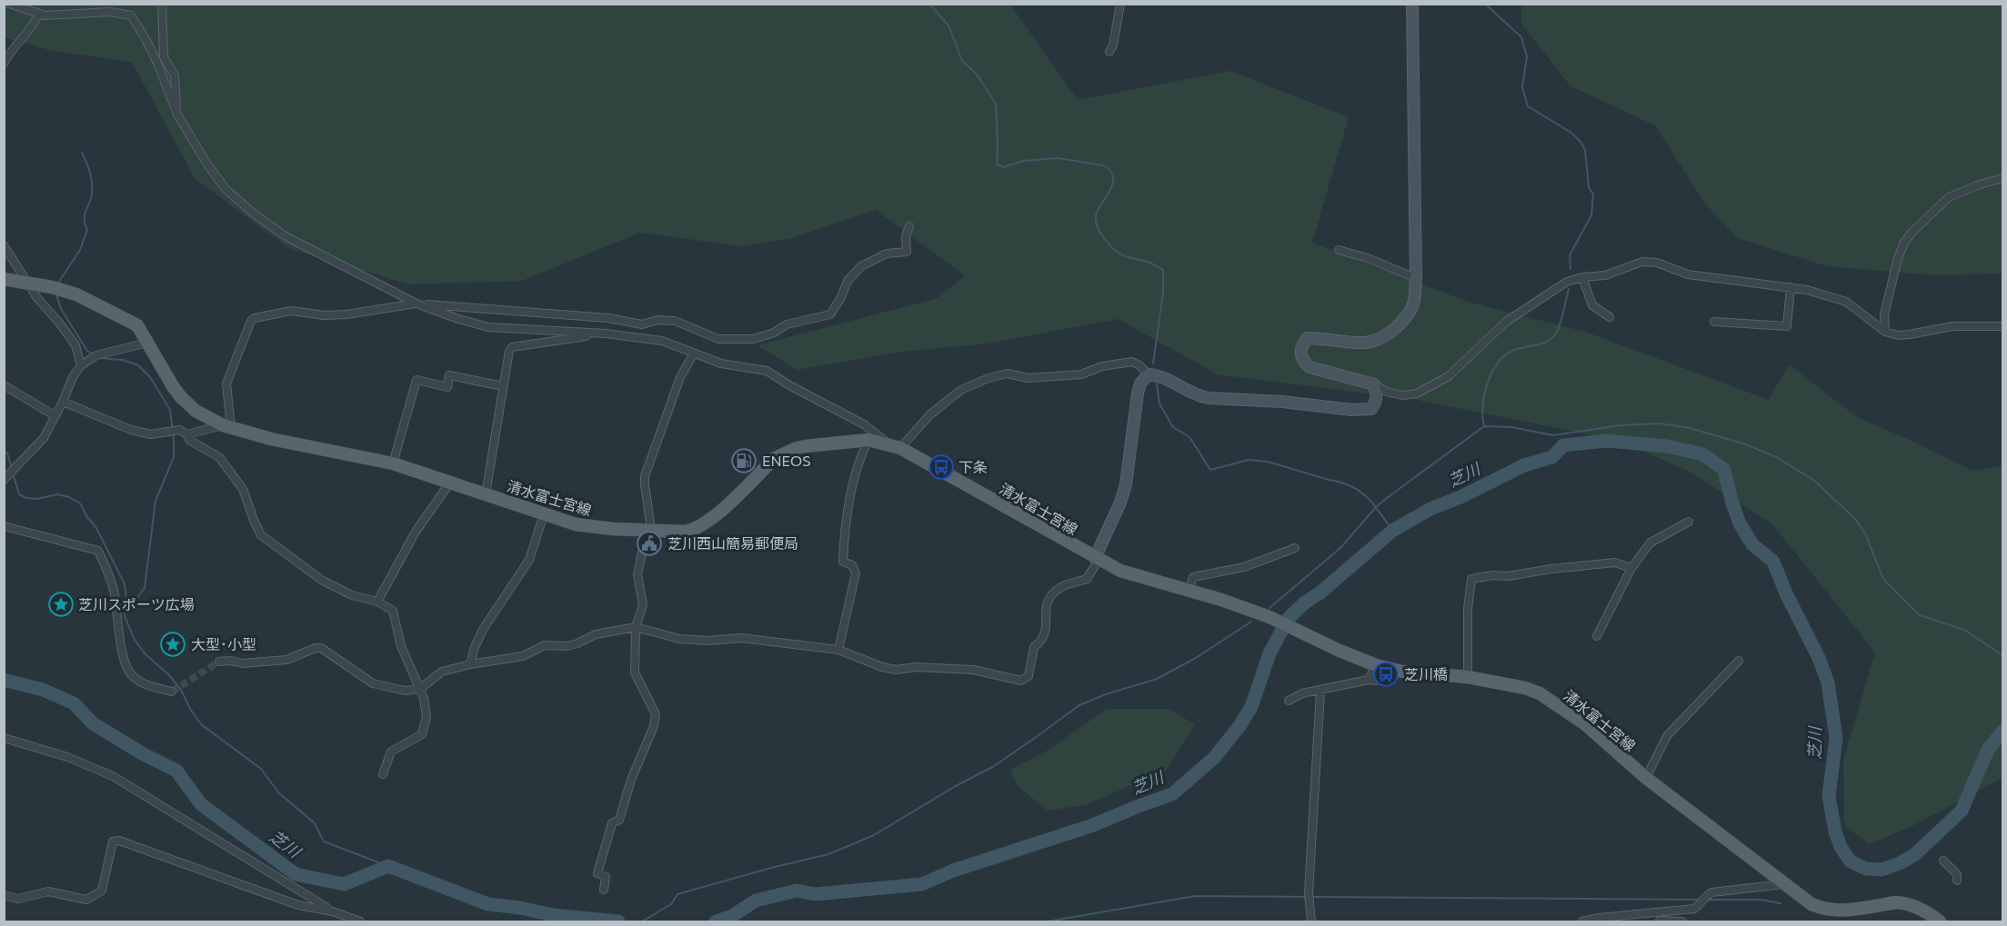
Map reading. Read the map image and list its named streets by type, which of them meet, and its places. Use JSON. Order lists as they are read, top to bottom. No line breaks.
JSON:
{"streets":{"main road":["清水富士宮線"]},"water":["芝川"],"places":{"fuel station":["ENEOS"],"bus stop":["下条","芝川橋"],"public building":["芝川西山簡易郵便局"],"place":["芝川スポーツ広場","大型･小型"]}}
